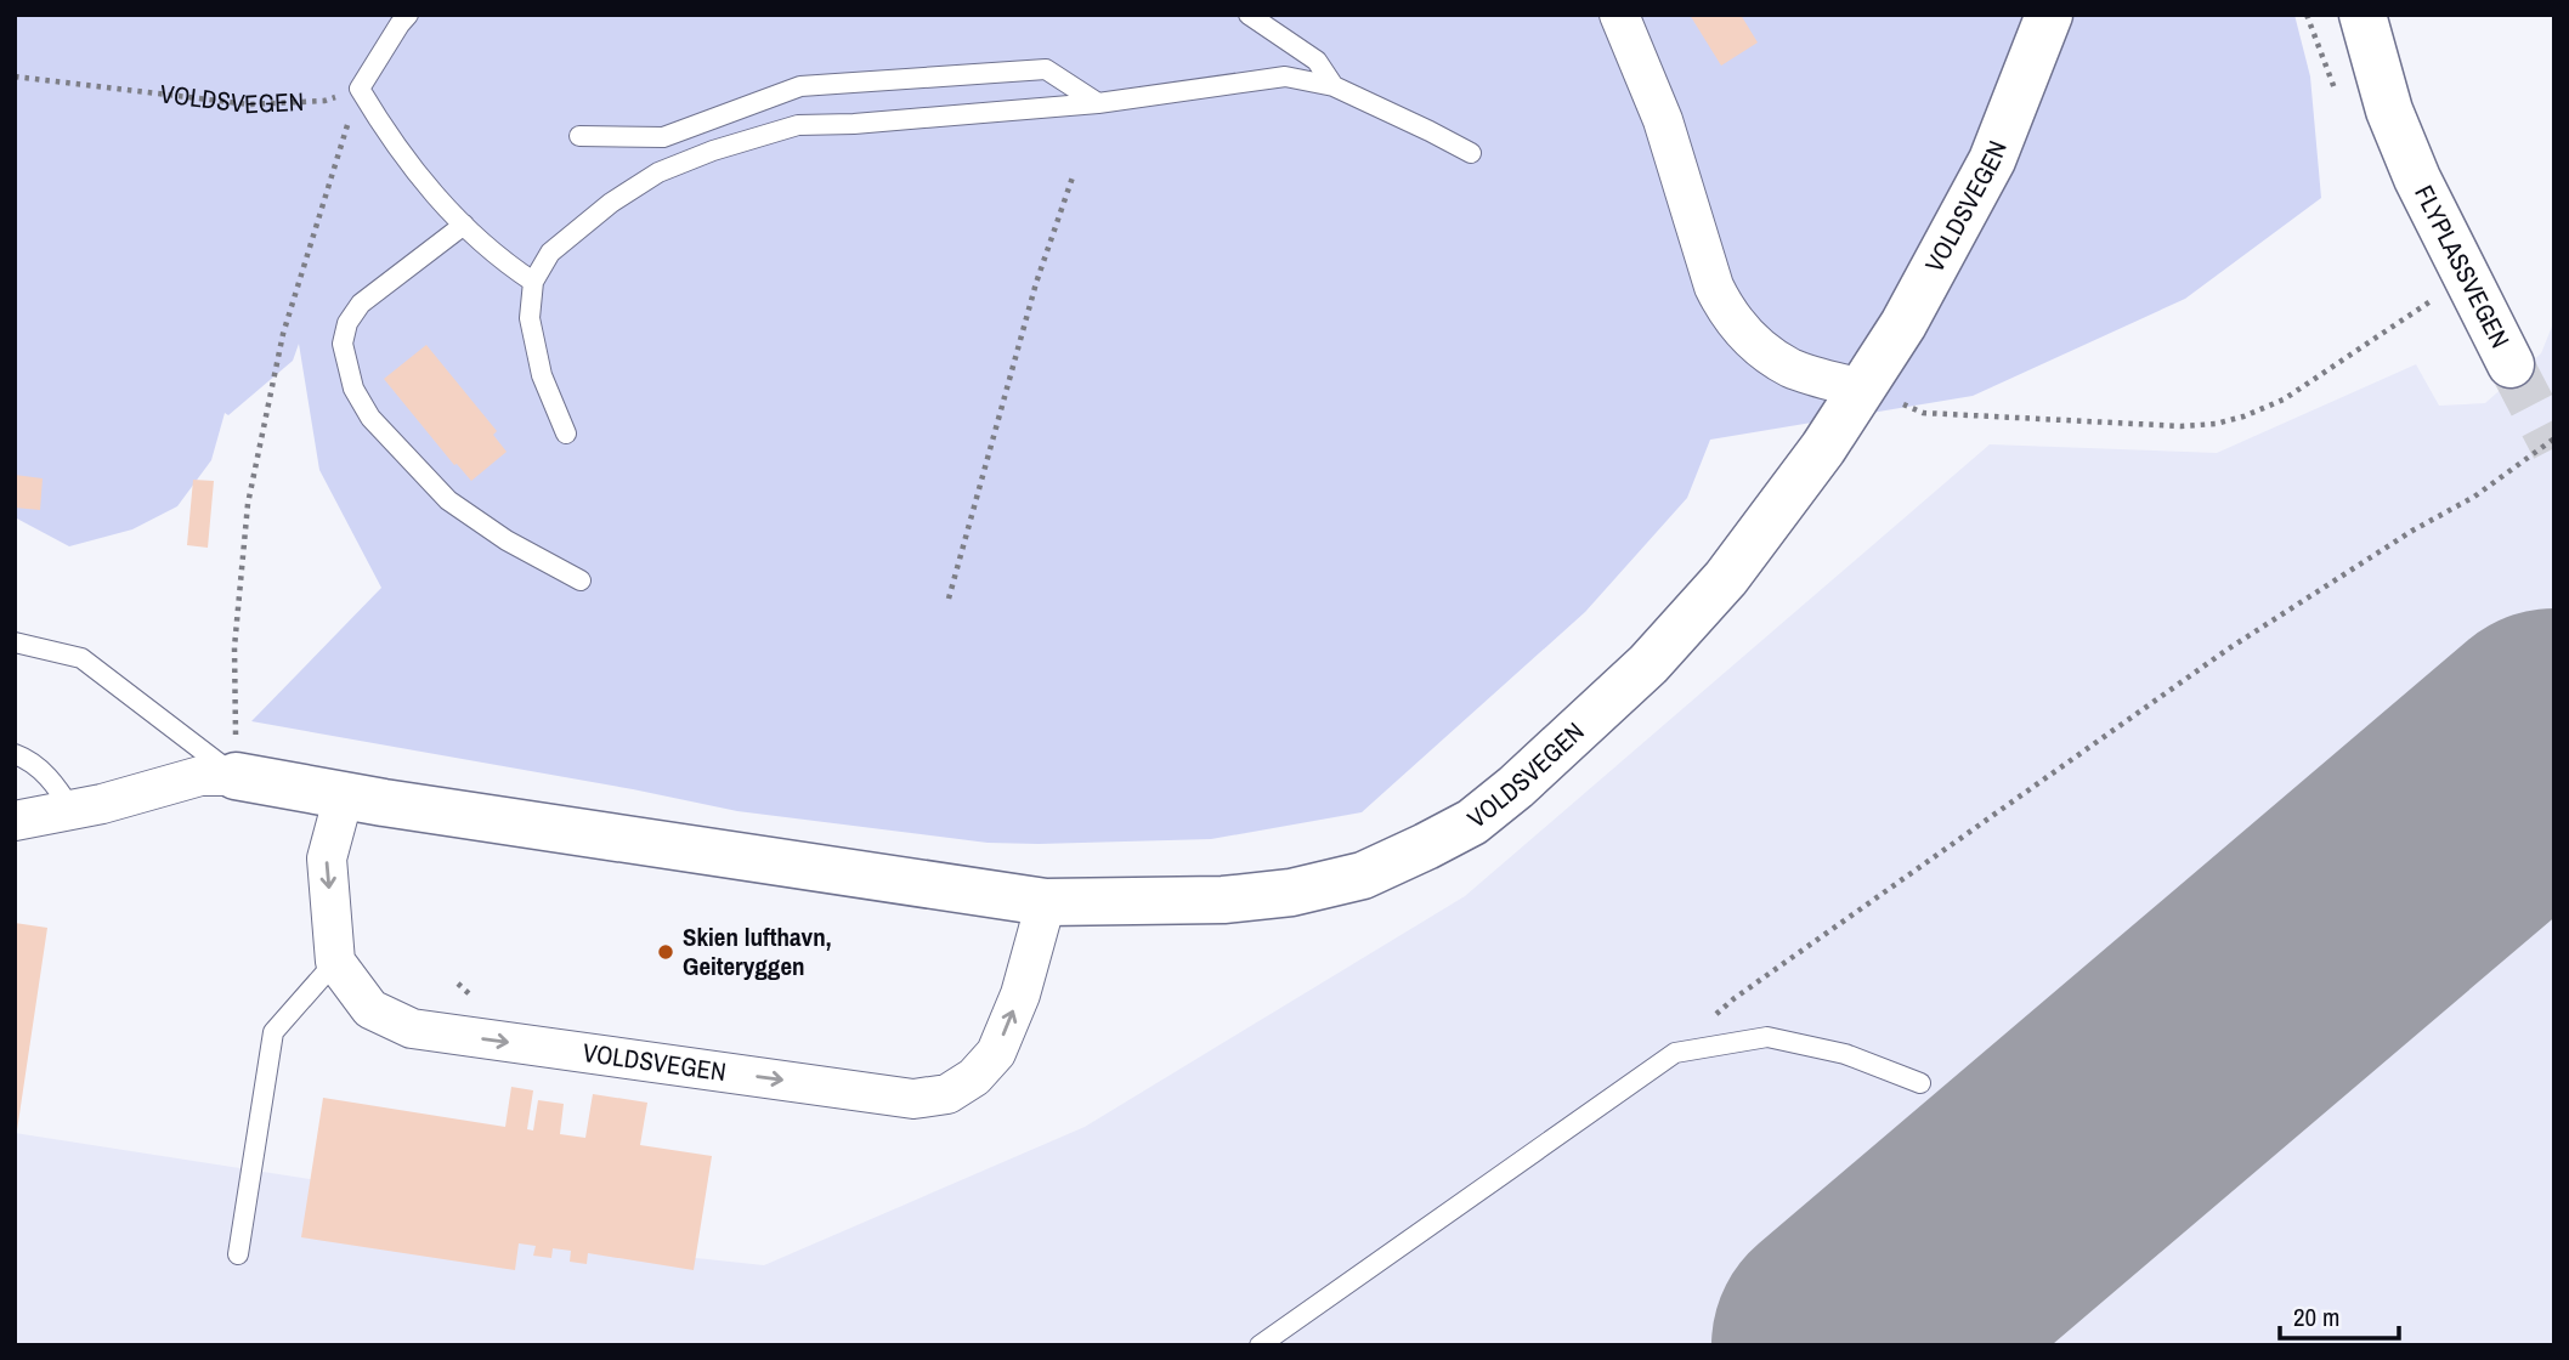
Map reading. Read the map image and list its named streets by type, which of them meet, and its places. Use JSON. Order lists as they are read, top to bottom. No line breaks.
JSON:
{"streets":{"street":["VOLDSVEGEN","FLYPLASSVEGEN"]},"places":["Skien lufthavn, Geiteryggen"],"scale_bar":"20 m"}
